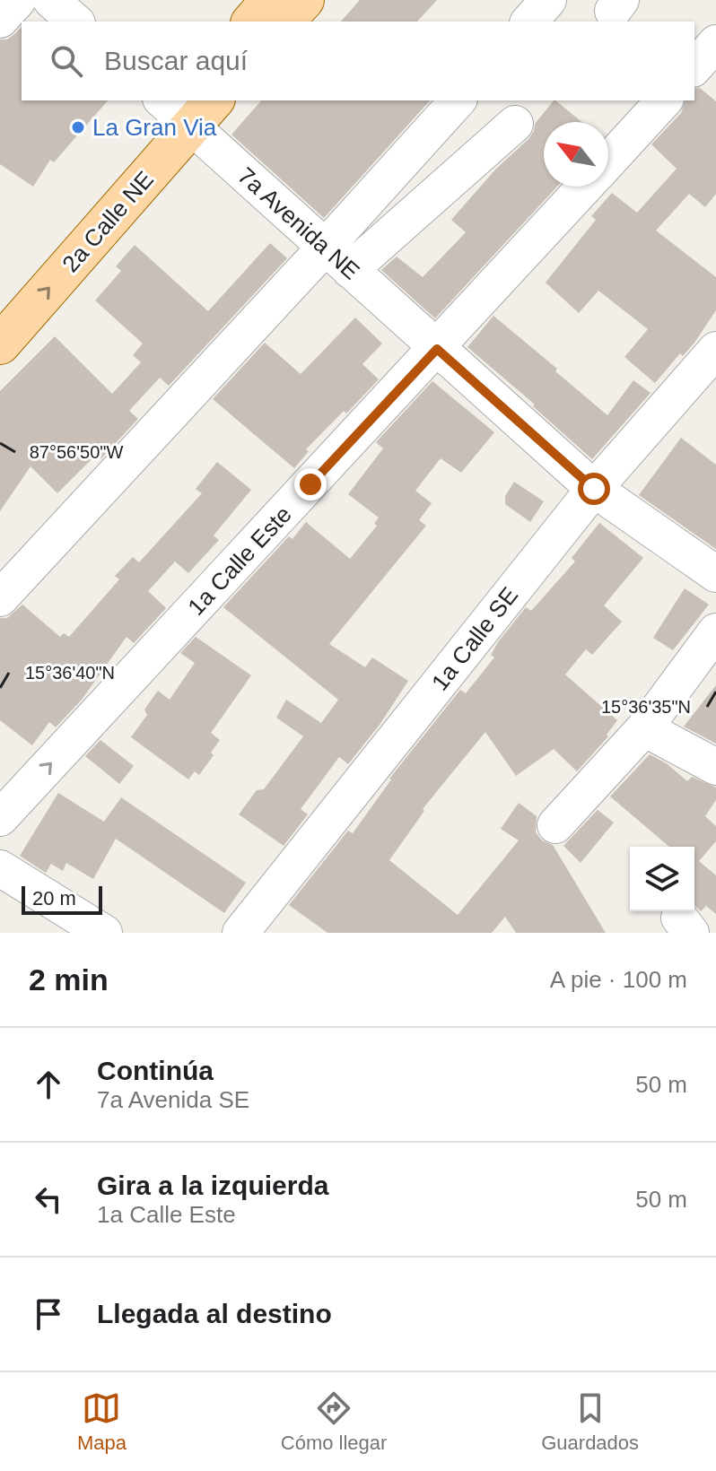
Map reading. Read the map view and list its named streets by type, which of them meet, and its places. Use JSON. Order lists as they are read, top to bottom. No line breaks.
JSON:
{"streets":{"main road":["2a Calle NE"],"street":["7a Avenida NE","1a Calle Este","1a Calle SE"]},"crossings":[["2a Calle NE","7a Avenida NE"],["7a Avenida NE","1a Calle Este"],["7a Avenida NE","1a Calle SE"]],"places":["La Gran Via"],"scale_bar":"20 m","north":"top left","page":{"search":"Buscar aquí","scale":"20 m","heading":["2 min","A pie · 100 m"],"list":[["Continúa","7a Avenida SE","50 m"],["Gira a la izquierda","1a Calle Este","50 m"],"Llegada al destino"],"nav":["Mapa","Cómo llegar","Guardados"]},"coordinates":["87°56'50\"W","15°36'40\"N","15°36'35\"N"]}
